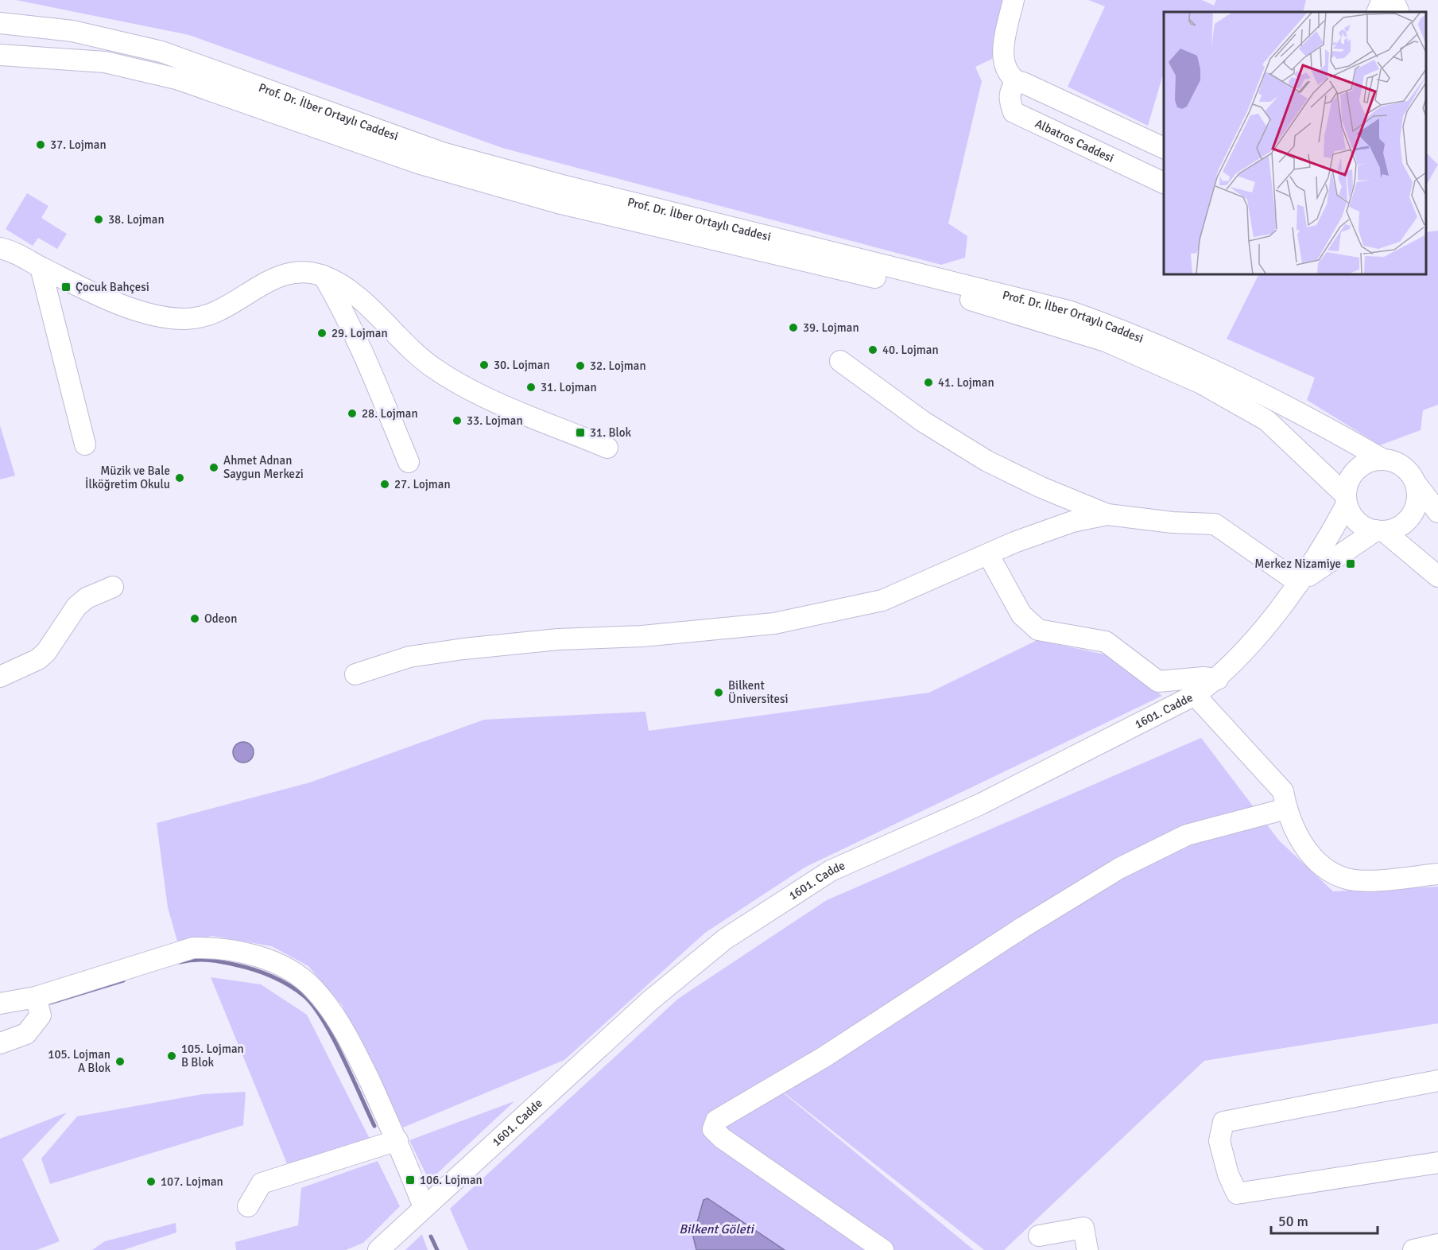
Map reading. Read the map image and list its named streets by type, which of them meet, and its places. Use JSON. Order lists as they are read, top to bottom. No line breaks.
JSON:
{"streets":{"street":["Prof. Dr. İlber Ortaylı Caddesi","Albatros Caddesi","1601. Cadde"]},"crossings":[["Prof. Dr. İlber Ortaylı Caddesi","1601. Cadde"]],"water":["Bilkent Göleti"],"places":{"other":["37. Lojman","38. Lojman","39. Lojman","29. Lojman","40. Lojman","30. Lojman","32. Lojman","41. Lojman","31. Lojman","28. Lojman","33. Lojman","Ahmet Adnan Saygun Merkezi","Müzik ve Bale İlköğretim Okulu","27. Lojman","Odeon","Bilkent Üniversitesi","105. Lojman B Blok","105. Lojman A Blok","107. Lojman"],"transit":["Çocuk Bahçesi","31. Blok","Merkez Nizamiye","106. Lojman"]},"scale_bar":"50 m"}
